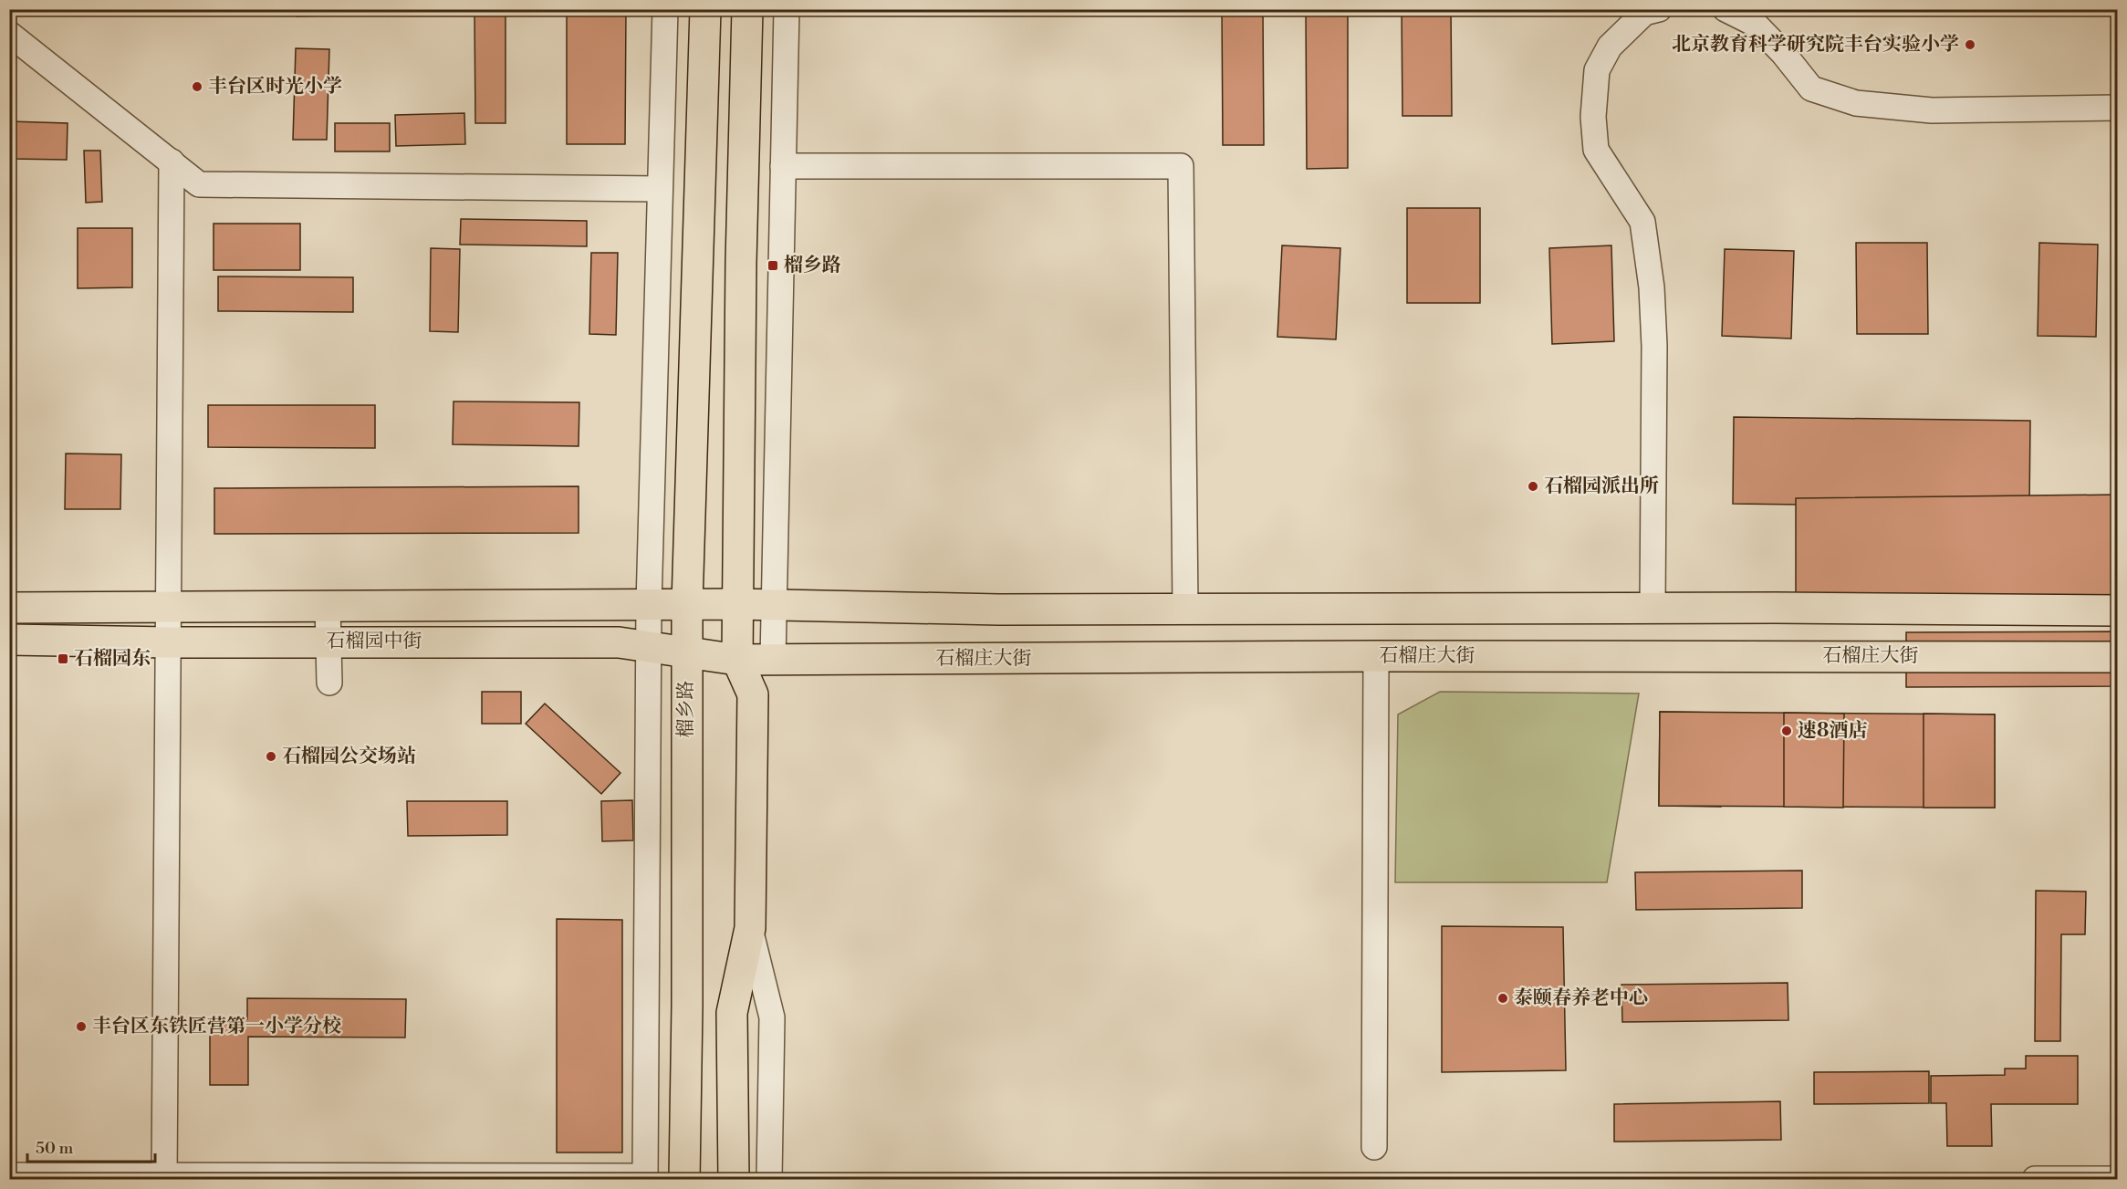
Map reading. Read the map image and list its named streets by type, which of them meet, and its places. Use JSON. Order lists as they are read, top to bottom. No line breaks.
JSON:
{"streets":{"main road":["石榴园中街","石榴庄大街","榴乡路"]},"crossings":[["石榴园中街","石榴庄大街"],["石榴园中街","榴乡路"]],"places":{"other":["北京教育科学研究院丰台实验小学","丰台区时光小学","石榴园派出所","速8酒店","石榴园公交场站","泰颐春养老中心","丰台区东铁匠营第一小学分校"],"transit":["榴乡路","石榴园东"]},"scale_bar":"50 m"}
